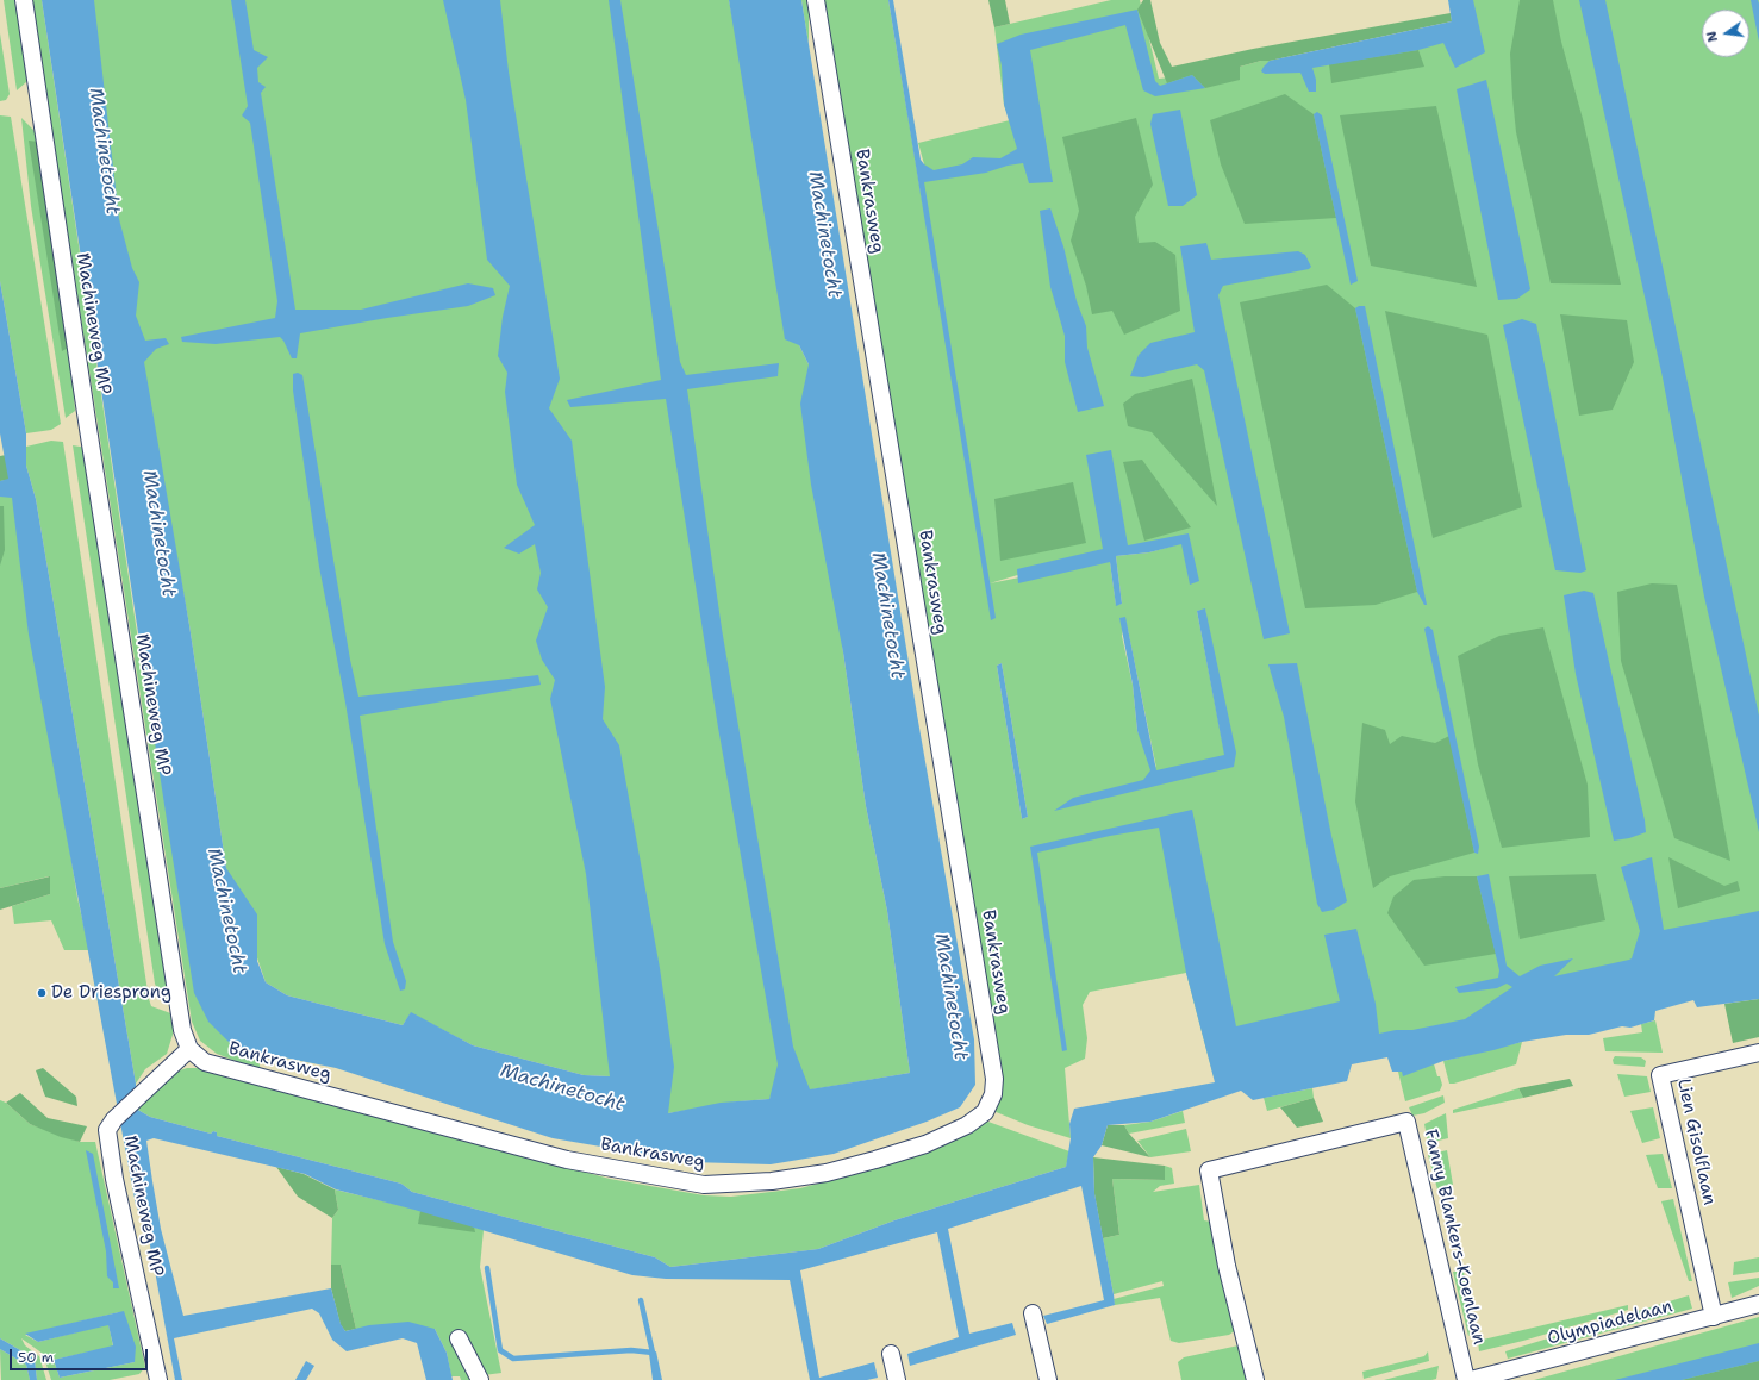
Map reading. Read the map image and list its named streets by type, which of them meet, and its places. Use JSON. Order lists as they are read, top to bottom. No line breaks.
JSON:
{"streets":{"street":["Bankrasweg","Machineweg MP","Lien Gisolflaan","Fanny Blankers-Koenlaan","Olympiadelaan"]},"crossings":[["Bankrasweg","Machineweg MP"],["Lien Gisolflaan","Olympiadelaan"]],"water":["Machinetocht"],"places":["De Driesprong"],"scale_bar":"50 m","north":"left"}
